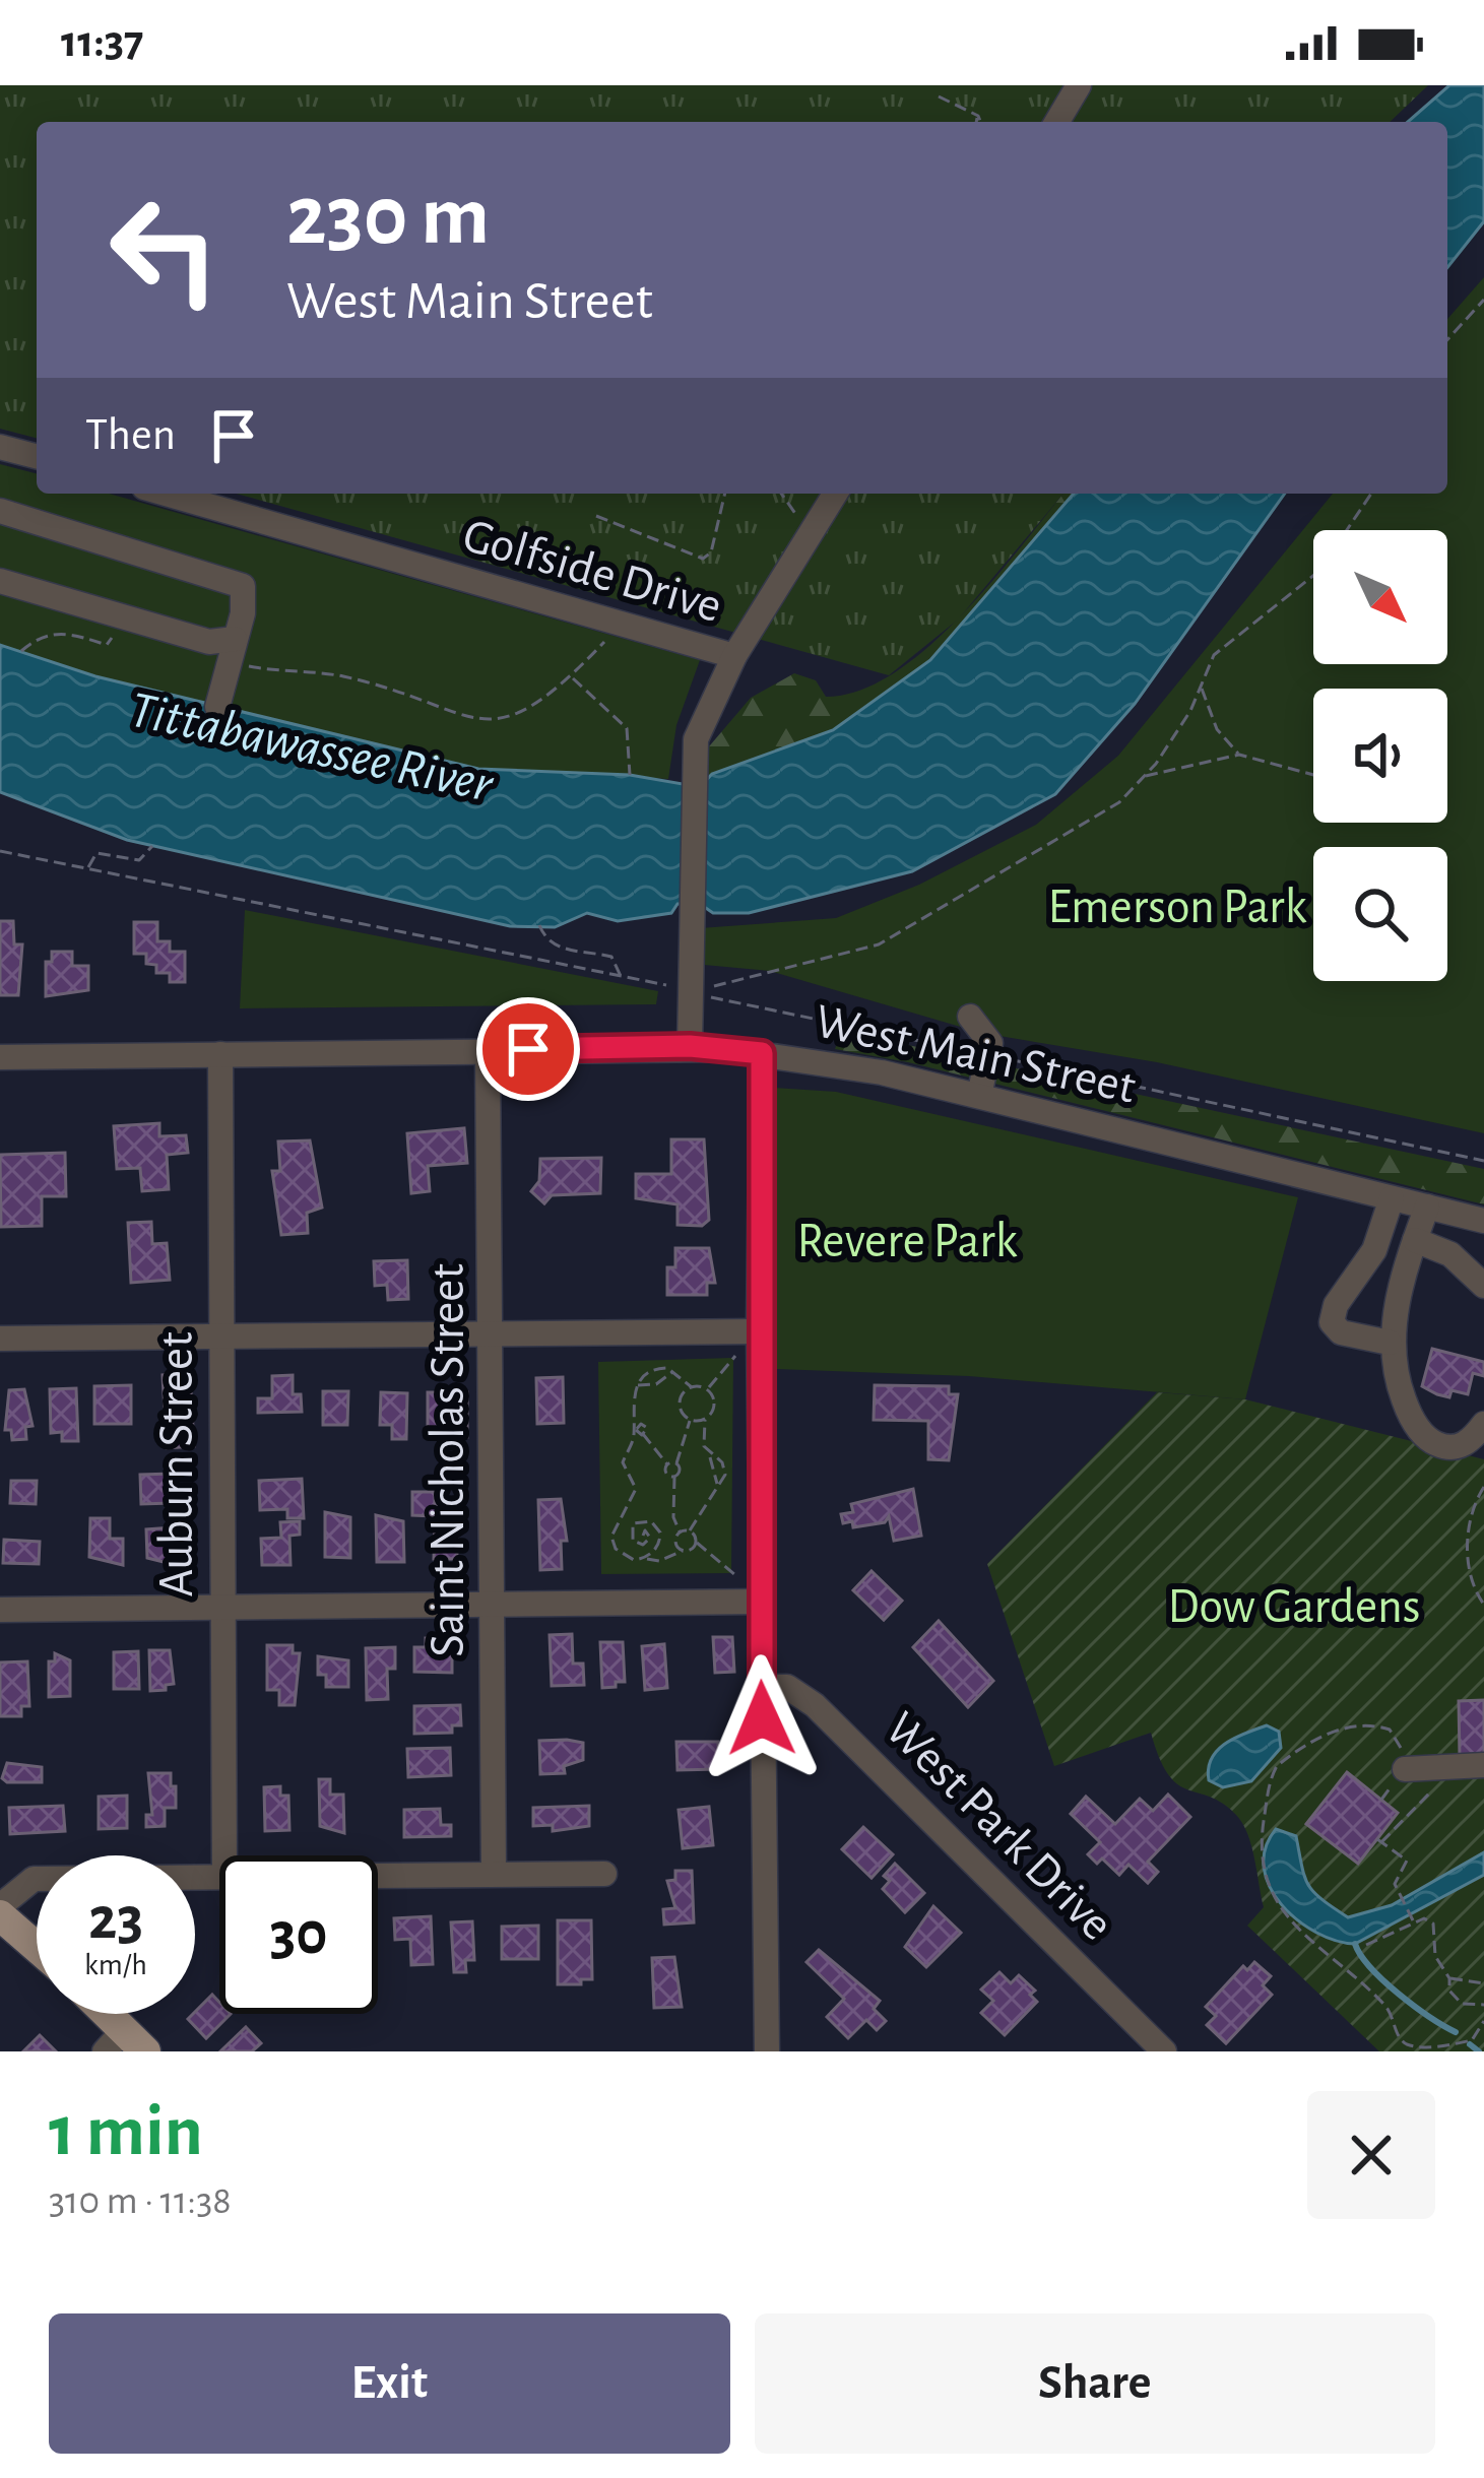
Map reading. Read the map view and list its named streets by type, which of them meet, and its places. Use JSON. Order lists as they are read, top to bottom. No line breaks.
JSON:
{"streets":{"street":["Golfside Drive","West Main Street","Saint Nicholas Street","Auburn Street","West Park Drive"]},"crossings":[["West Main Street","Saint Nicholas Street"],["West Main Street","Auburn Street"]],"water":["Tittabawassee River"],"parks":["Emerson Park","Revere Park","Dow Gardens"],"north":"bottom right","page":{"status":"11:37","turn":["230 m","West Main Street"],"then":"Then","speed":"23 km/h","limit":"30","heading":["1 min","310 m · 11:38"],"buttons":["Exit","Share"]}}
